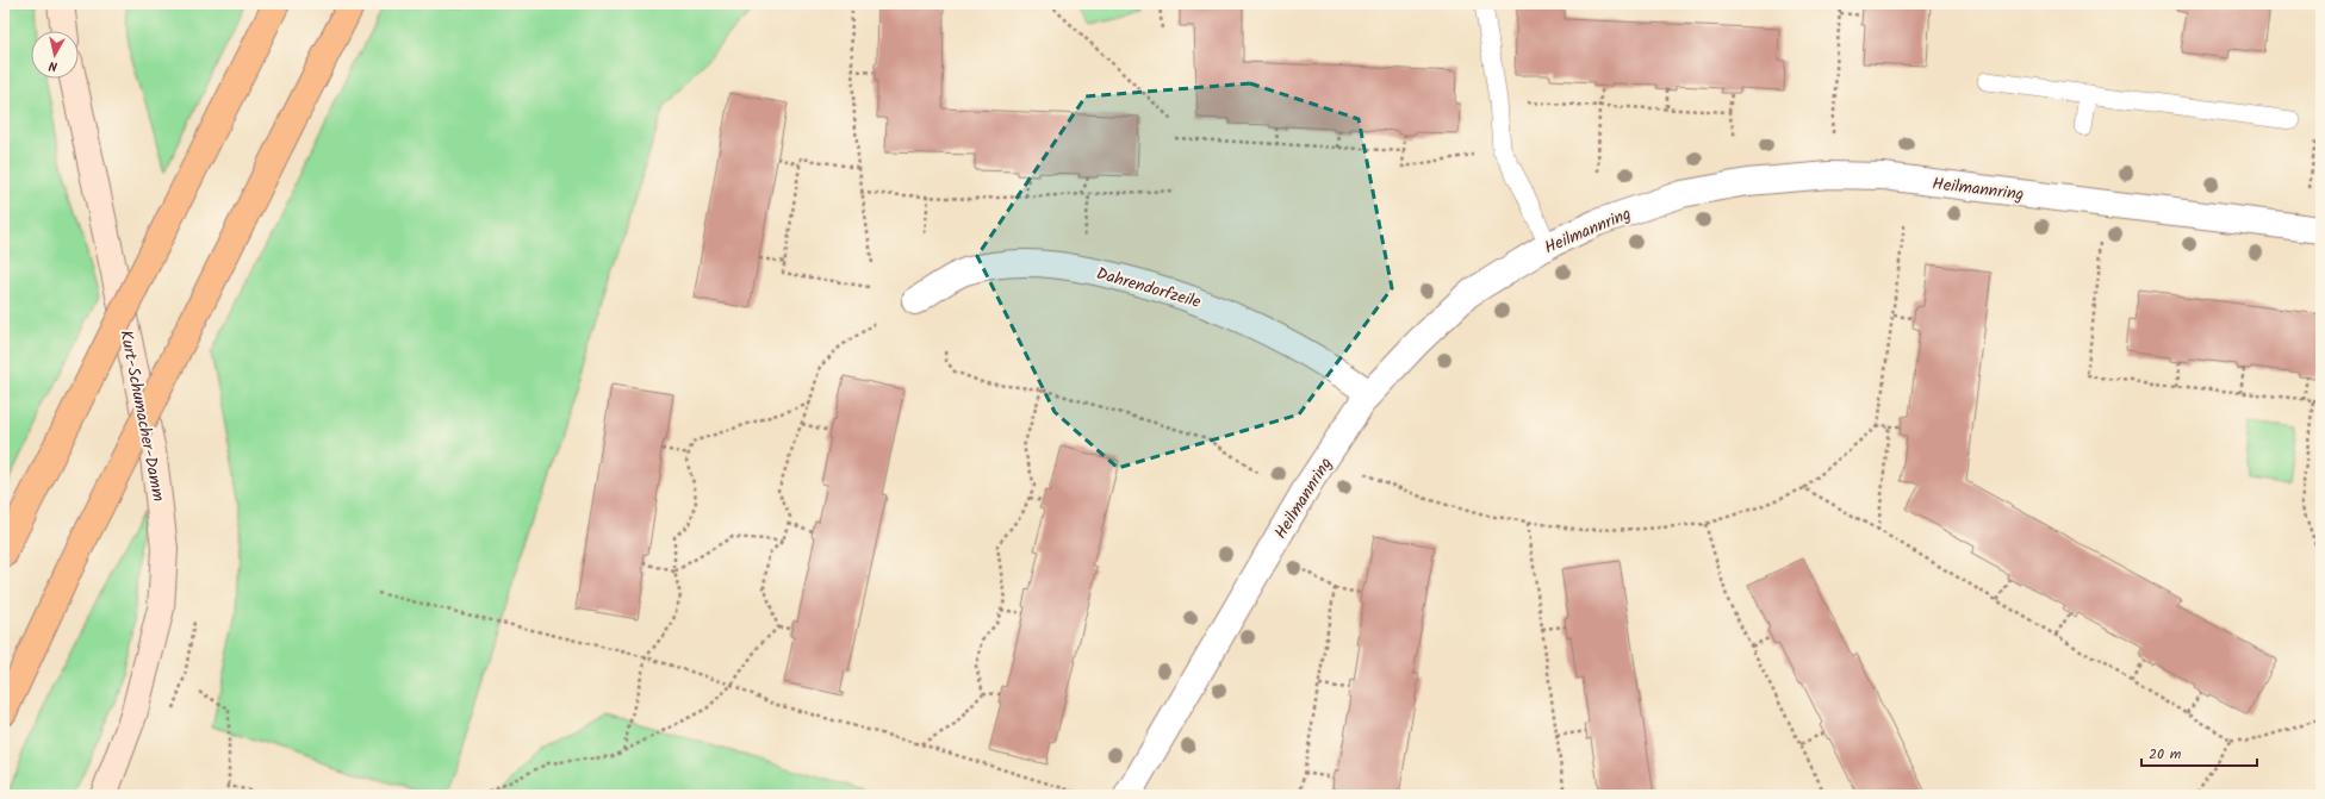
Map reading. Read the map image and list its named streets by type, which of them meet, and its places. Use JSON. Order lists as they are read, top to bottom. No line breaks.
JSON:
{"streets":{"main road":["Kurt-Schumacher-Damm"],"street":["Heilmannring","Dahrendorfzeile"]},"crossings":[["Heilmannring","Dahrendorfzeile"]],"scale_bar":"20 m","north":"bottom"}
